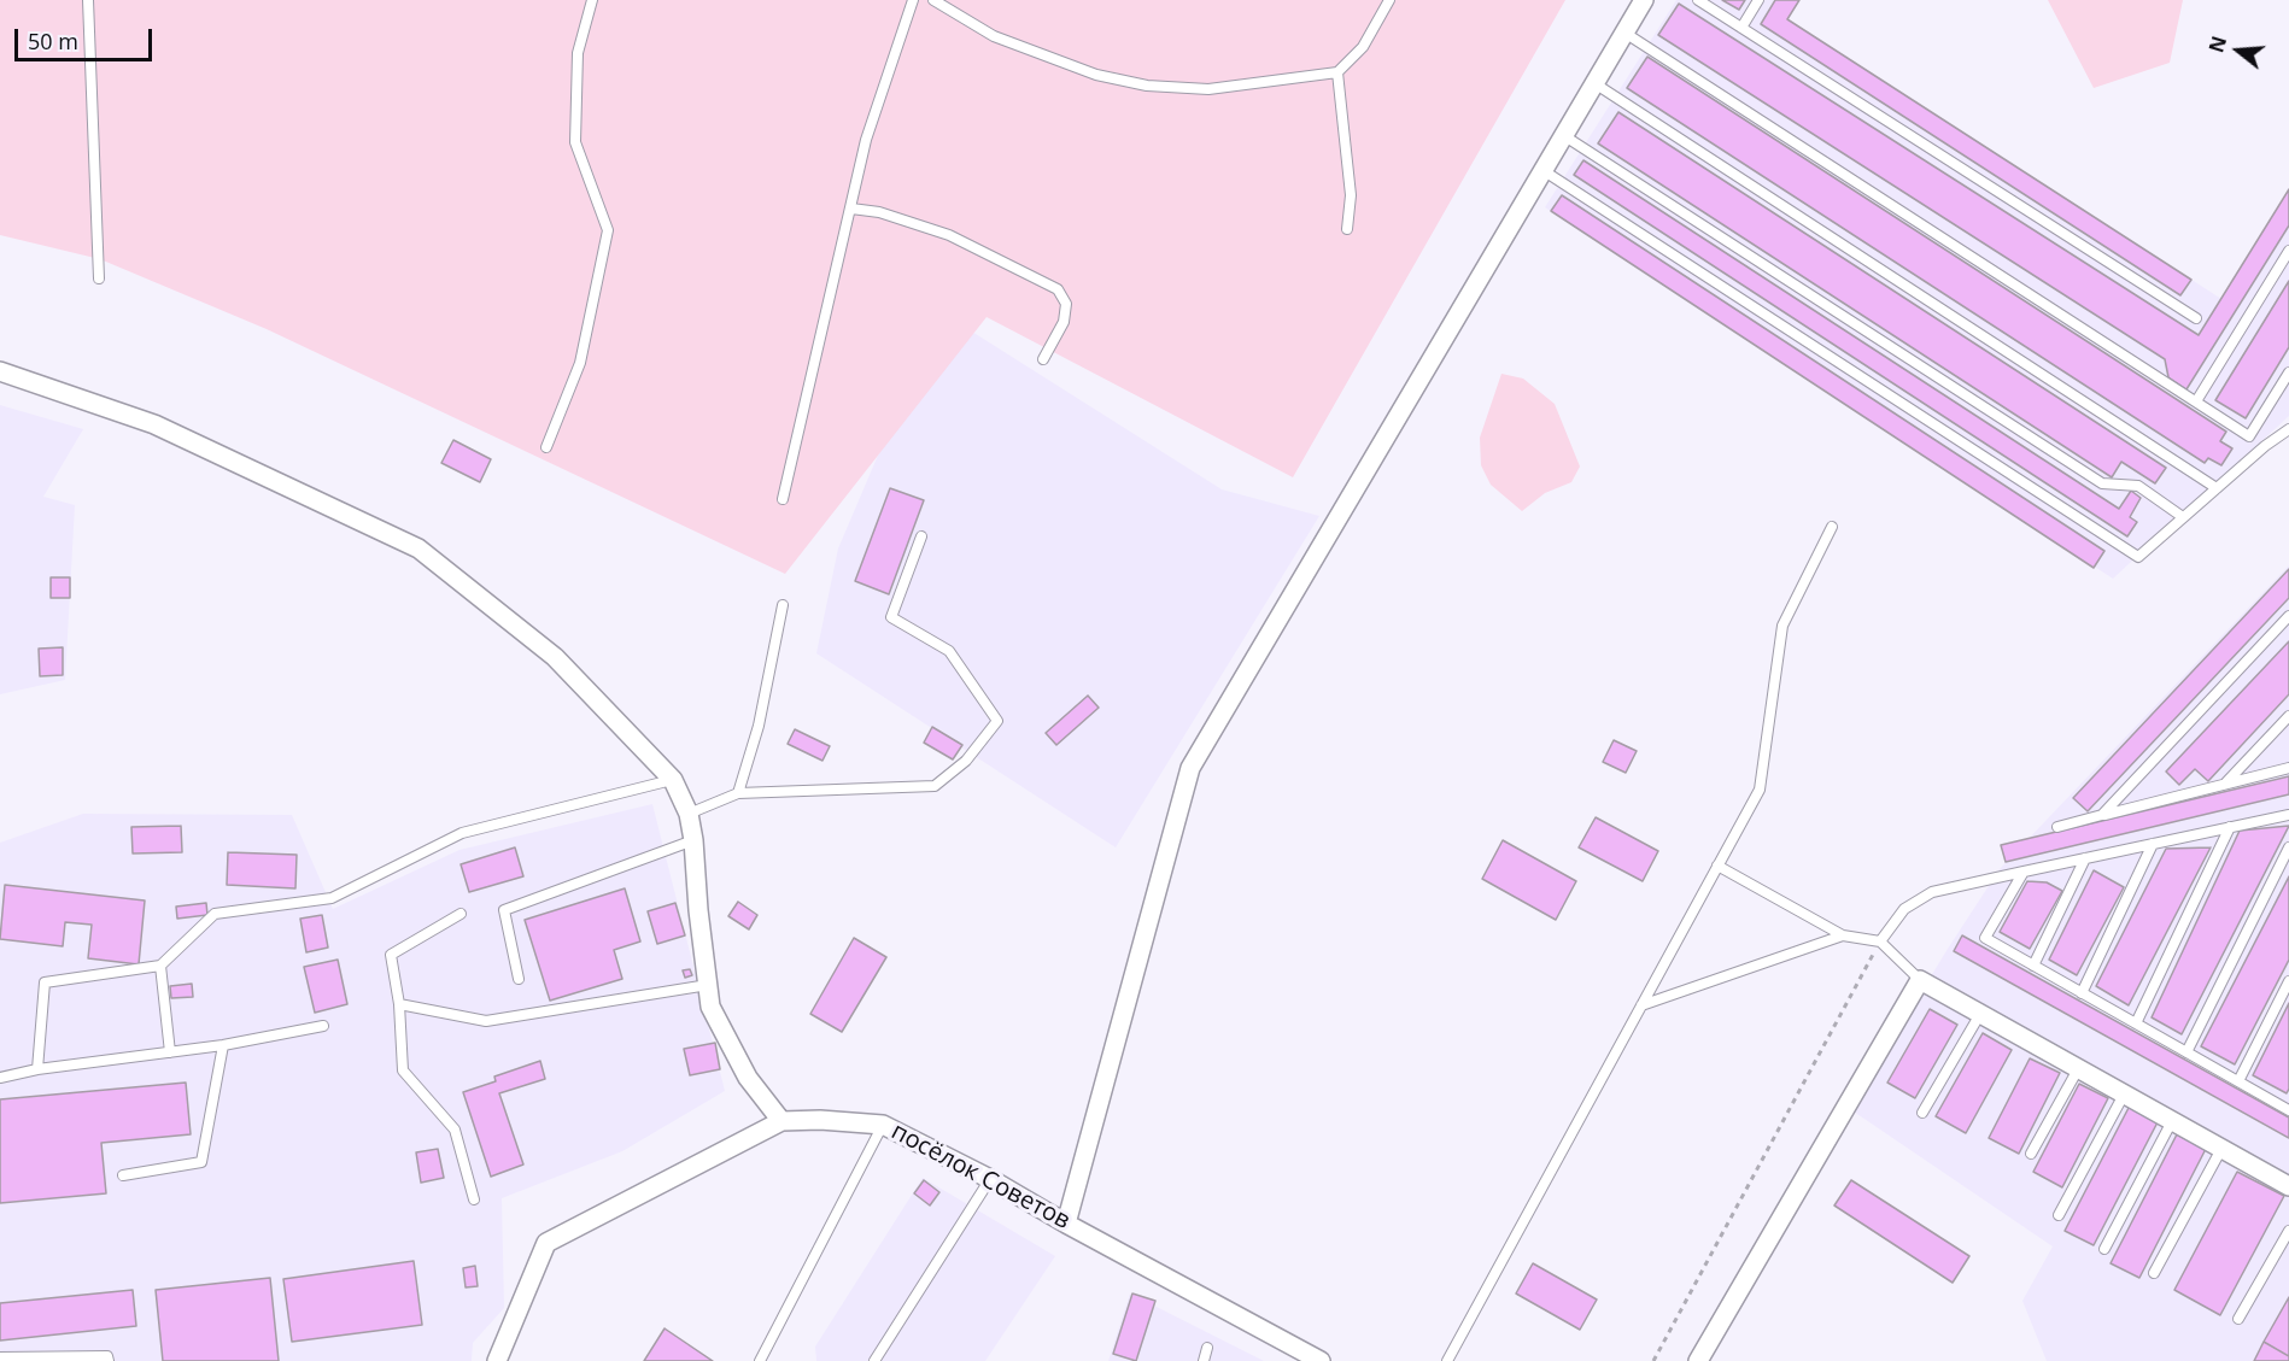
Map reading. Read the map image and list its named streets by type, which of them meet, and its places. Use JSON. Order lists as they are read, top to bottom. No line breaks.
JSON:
{"streets":{"street":["посёлок Советов"]},"scale_bar":"50 m","north":"left"}
